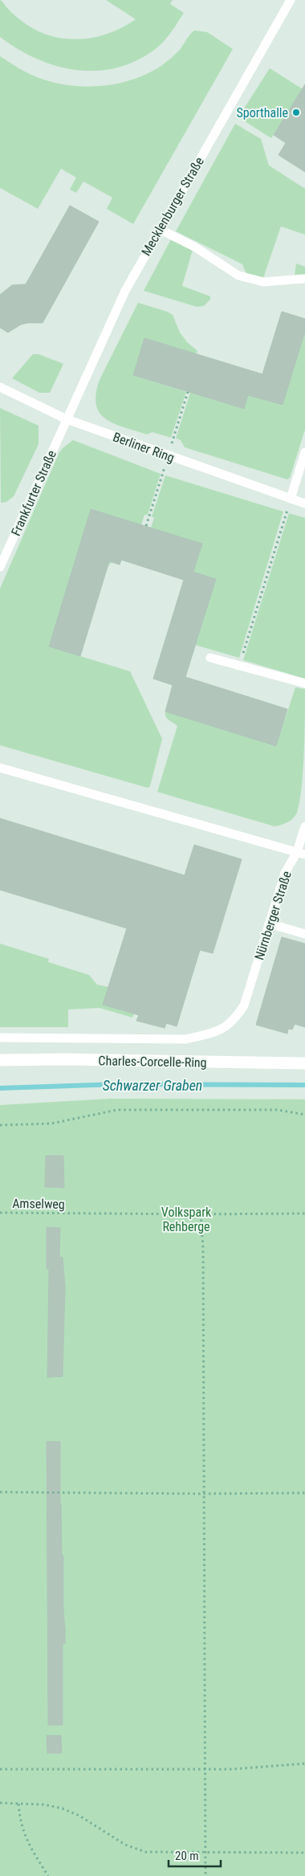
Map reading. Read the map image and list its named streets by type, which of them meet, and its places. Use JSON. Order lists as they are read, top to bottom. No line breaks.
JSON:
{"streets":{"street":["Charles-Corcelle-Ring"],"lane":["Mecklenburger Straße","Berliner Ring","Frankfurter Straße","Nürnberger Straße"],"path":["Amselweg"]},"crossings":[["Mecklenburger Straße","Berliner Ring"],["Mecklenburger Straße","Frankfurter Straße"],["Berliner Ring","Frankfurter Straße"]],"water":["Schwarzer Graben"],"parks":["Volkspark Rehberge"],"places":["Sporthalle"],"scale_bar":"20 m"}
